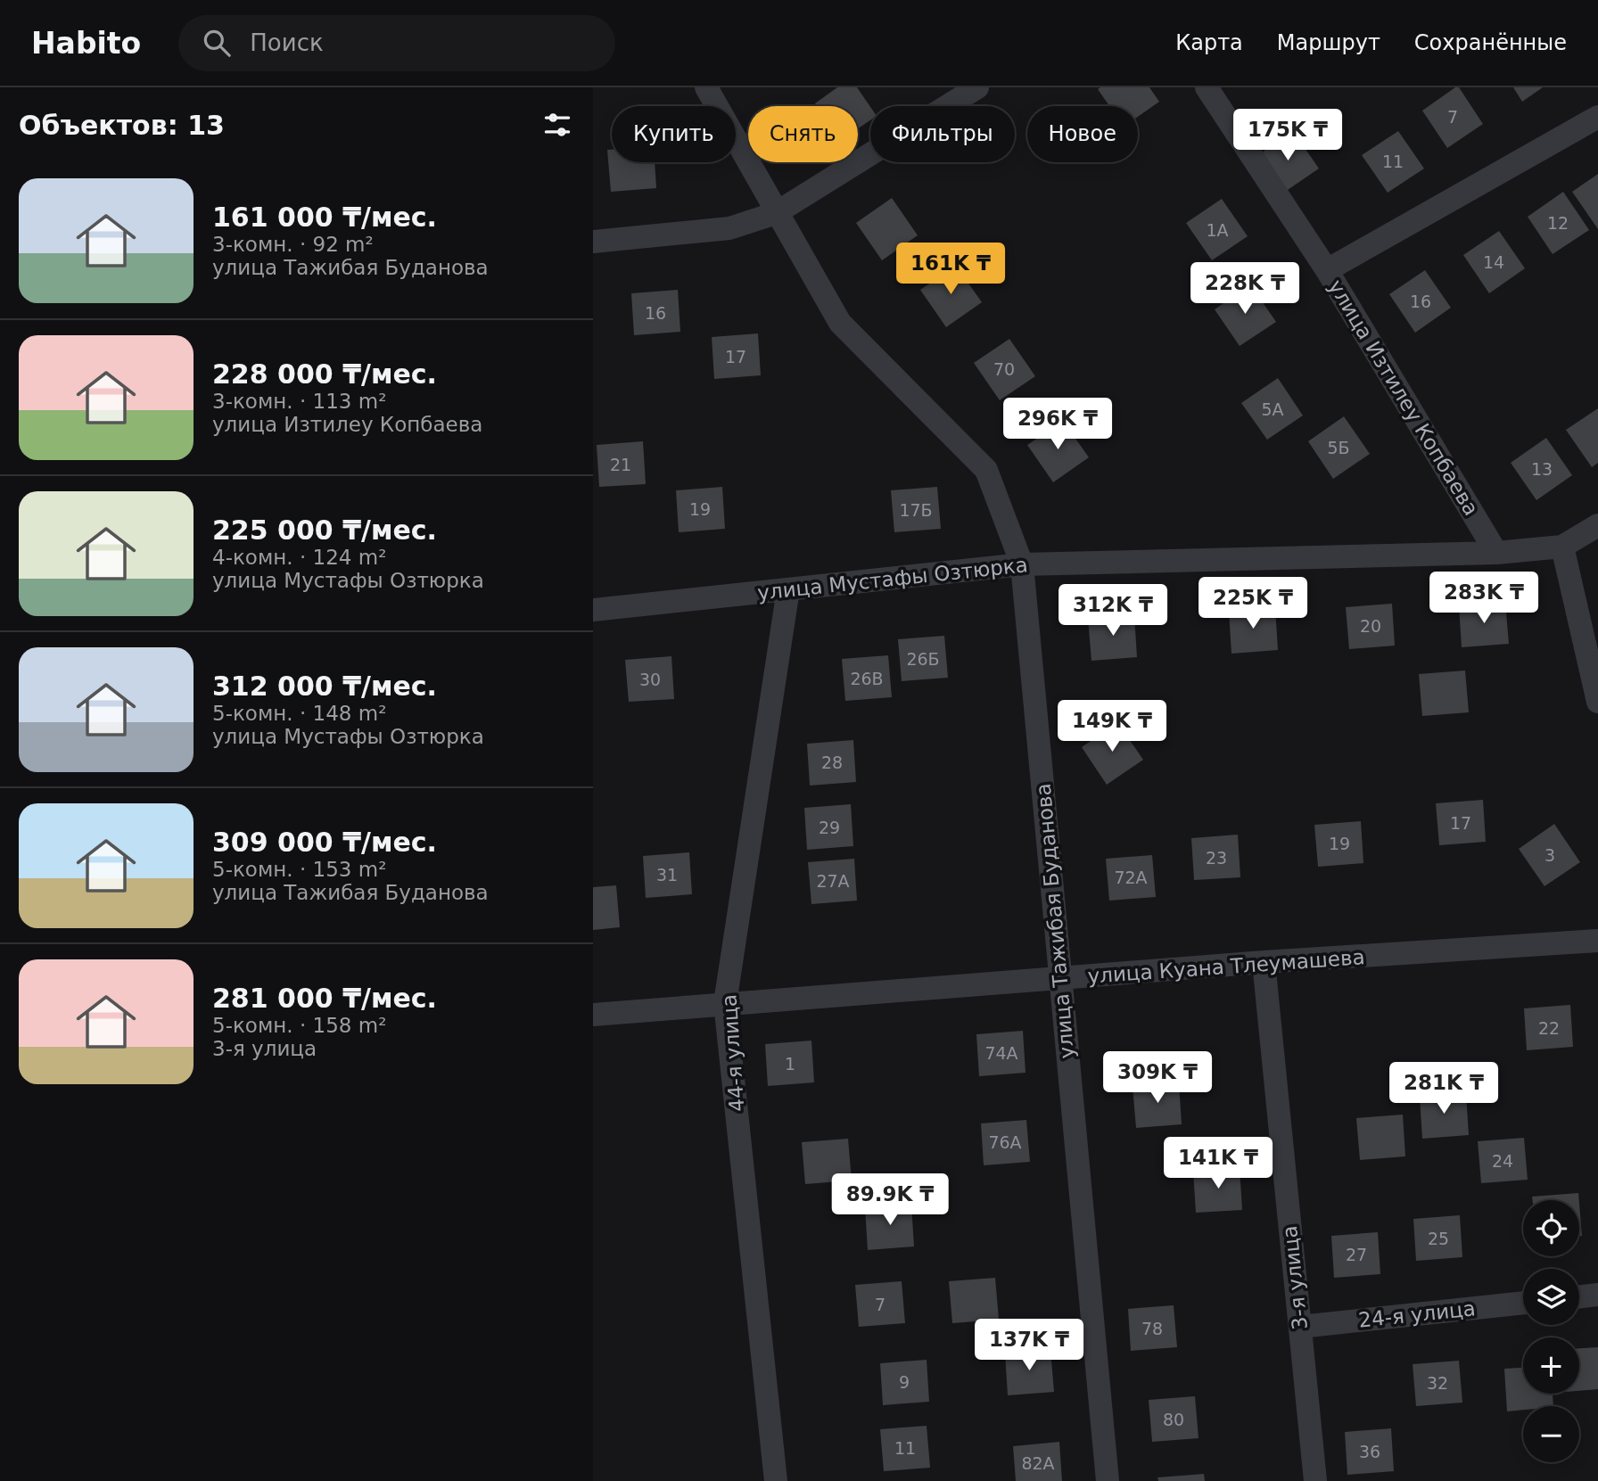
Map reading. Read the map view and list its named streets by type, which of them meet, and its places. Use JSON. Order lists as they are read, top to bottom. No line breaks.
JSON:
{"streets":{"street":["улица Изтилеу Копбаева","улица Мустафы Озтюрка","улица Тажибая Буданова","улица Куана Тлеумашева","44-я улица","3-я улица","24-я улица"]},"crossings":[["улица Изтилеу Копбаева","улица Мустафы Озтюрка"],["улица Мустафы Озтюрка","улица Тажибая Буданова"],["улица Мустафы Озтюрка","44-я улица"],["улица Тажибая Буданова","улица Куана Тлеумашева"],["улица Куана Тлеумашева","44-я улица"],["улица Куана Тлеумашева","3-я улица"],["3-я улица","24-я улица"]],"house_numbers":["7","11","12","1А","14","16","16","17","70","5А","5Б","21","13","19","17Б","20","26Б","26В","30","28","17","29","19","3","23","31","72А","27А","22","74А","1","76А","24","25","27","7","78","9","32","80","11","36","82А"],"page":{"header":"Habito","search":"Поиск","nav":["Карта","Маршрут","Сохранённые"],"heading":"Объектов: 13","chip":["Купить","Снять","Фильтры","Новое"],"price":["175K ₸","161K ₸","228K ₸","296K ₸","283K ₸","225K ₸","312K ₸","149K ₸","309K ₸","281K ₸","141K ₸","89.9K ₸","137K ₸"],"list":[{"name":"161 000 ₸/мес.","note":"3-комн. · 92 m² · улица Тажибая Буданова"},{"name":"228 000 ₸/мес.","note":"3-комн. · 113 m² · улица Изтилеу Копбаева"},{"name":"225 000 ₸/мес.","note":"4-комн. · 124 m² · улица Мустафы Озтюрка"},{"name":"312 000 ₸/мес.","note":"5-комн. · 148 m² · улица Мустафы Озтюрка"},{"name":"309 000 ₸/мес.","note":"5-комн. · 153 m² · улица Тажибая Буданова"},{"name":"281 000 ₸/мес.","note":"5-комн. · 158 m² · 3-я улица"}],"map_buttons":["+","−"]}}
